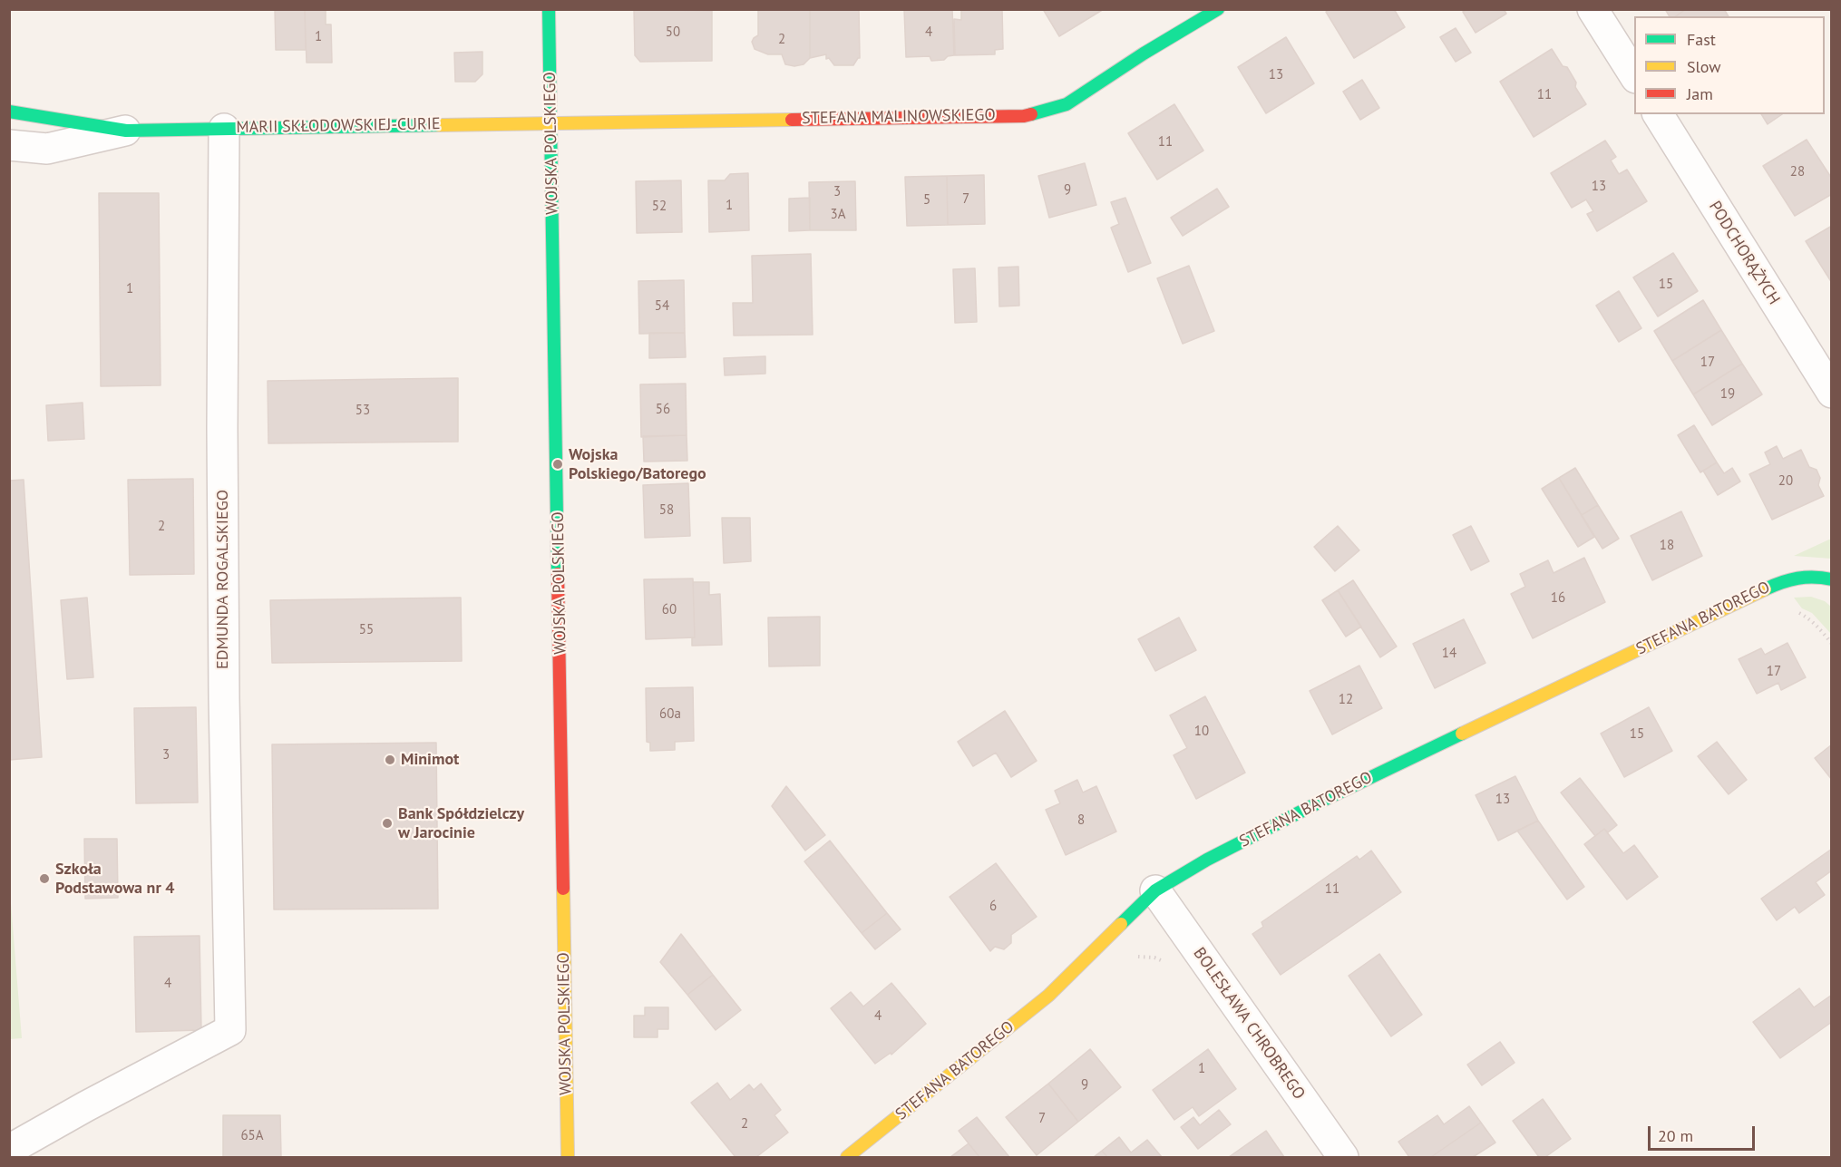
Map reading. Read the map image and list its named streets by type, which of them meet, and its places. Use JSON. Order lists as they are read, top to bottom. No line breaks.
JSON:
{"streets":{"street":["STEFANA MALINOWSKIEGO","MARII SKŁODOWSKIEJ-CURIE","WOJSKA POLSKIEGO","PODCHORĄŻYCH","EDMUNDA ROGALSKIEGO","STEFANA BATOREGO","BOLESŁAWA CHROBREGO"]},"crossings":[["STEFANA MALINOWSKIEGO","MARII SKŁODOWSKIEJ-CURIE"],["STEFANA MALINOWSKIEGO","WOJSKA POLSKIEGO"],["MARII SKŁODOWSKIEJ-CURIE","WOJSKA POLSKIEGO"],["MARII SKŁODOWSKIEJ-CURIE","EDMUNDA ROGALSKIEGO"],["STEFANA BATOREGO","BOLESŁAWA CHROBREGO"]],"places":["Wojska Polskiego/Batorego","Minimot","Bank Spółdzielczy w Jarocinie","Szkoła Podstawowa nr 4"],"house_numbers":["50","4","1","2","13","11","11","28","13","9","3","7","5","1","52","3A","15","1","54","17","19","56","53","20","58","2","18","16","60","55","14","17","12","60a","10","15","3","13","8","11","6","4","4","1","9","7","2","65A"],"legend":["Fast","Slow","Jam"],"scale_bar":"20 m"}
